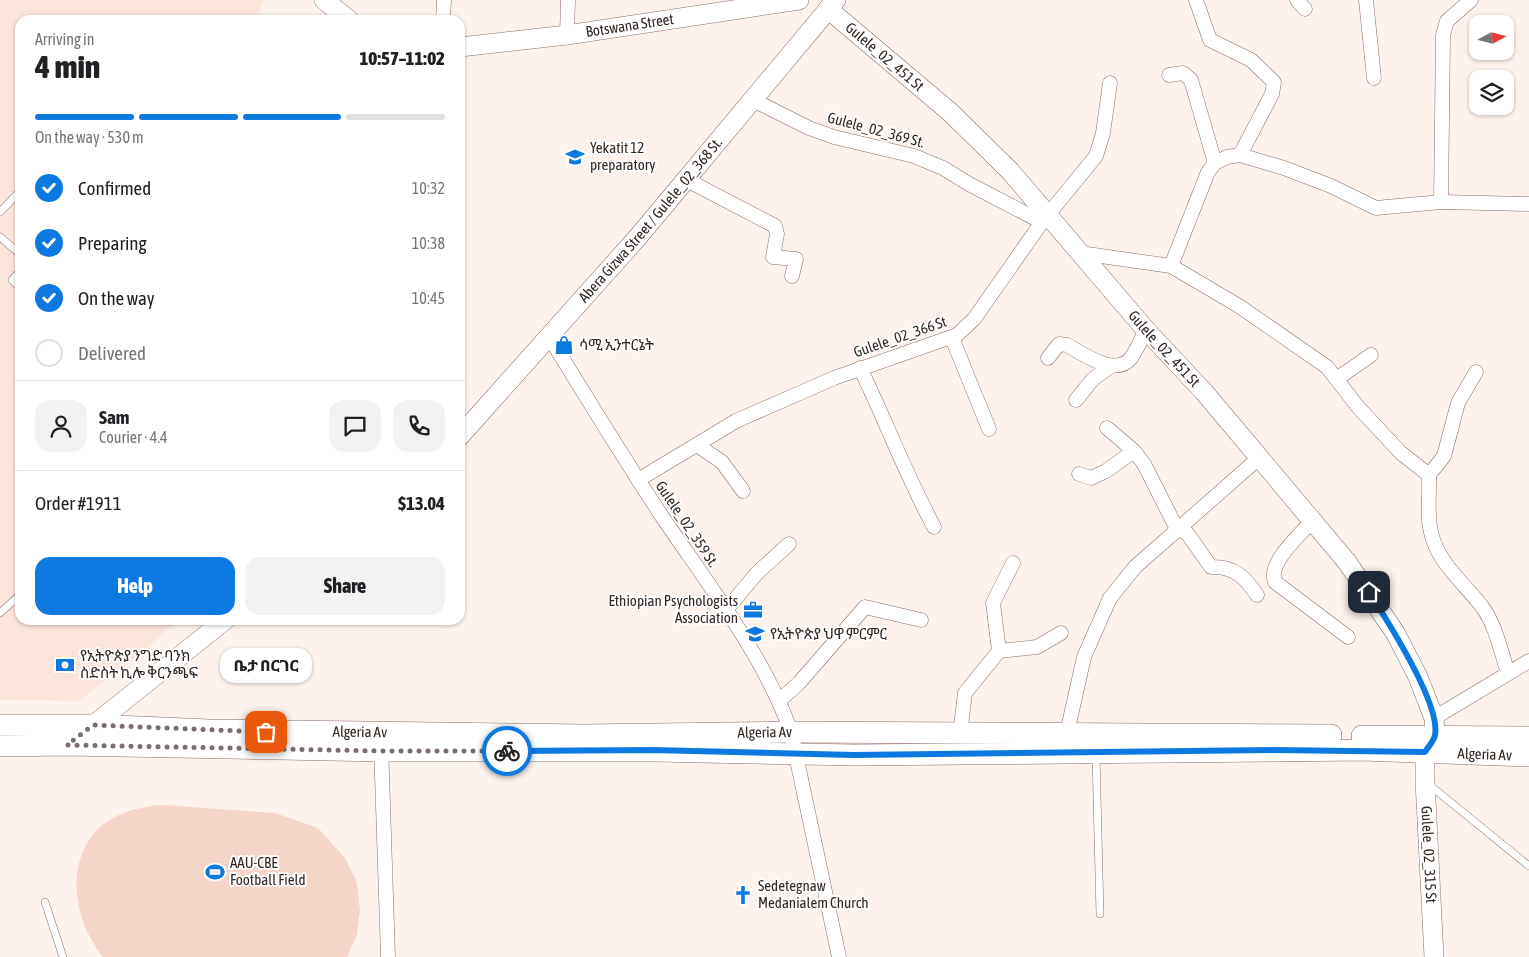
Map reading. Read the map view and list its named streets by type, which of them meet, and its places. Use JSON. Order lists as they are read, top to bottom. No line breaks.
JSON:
{"streets":{"main road":["Algeria Av"],"street":["Botswana Street","Gulele_02_451 St","Gulele_02_369 St.","Abera Gizwa Street / Gulele_02_368 St.","Gulele_02_366 St","Gulele_02_359 St.","Gulele_02_315 St"]},"crossings":[["Gulele_02_451 St","Gulele_02_369 St."],["Gulele_02_451 St","Abera Gizwa Street / Gulele_02_368 St."],["Gulele_02_451 St","Gulele_02_366 St"],["Gulele_02_451 St","Algeria Av"],["Gulele_02_451 St","Gulele_02_315 St"],["Gulele_02_369 St.","Abera Gizwa Street / Gulele_02_368 St."],["Gulele_02_369 St.","Gulele_02_366 St"],["Abera Gizwa Street / Gulele_02_368 St.","Gulele_02_359 St."],["Gulele_02_366 St","Gulele_02_359 St."],["Gulele_02_359 St.","Algeria Av"],["Algeria Av","Gulele_02_315 St"]],"places":{"school or university":["Yekatit 12 preparatory","የኢትዮጵያ ህዋ ምርምር"],"shop":["ሳሚ ኢንተርኔት"],"office":["Ethiopian Psychologists Association"],"bank":["የኢትዮጵያ ንግድ ባንክ ስድስት ኪሎ ቅርንጫፍ"],"other":["ቤታ በርገር"],"sports":["AAU-CBE Football Field"],"church":["Sedetegnaw Medanialem Church"]},"north":"right","page":{"heading":["4 min","Arriving in","10:57–11:02"],"panel":["Sam","Courier · 4.4","Order #1911","$13.04"],"bar":"On the way · 530 m","list":[["Confirmed","10:32"],["Preparing","10:38"],["On the way","10:45"],"Delivered"],"buttons":["Help","Share"],"bubble":"ቤታ በርገር"}}
